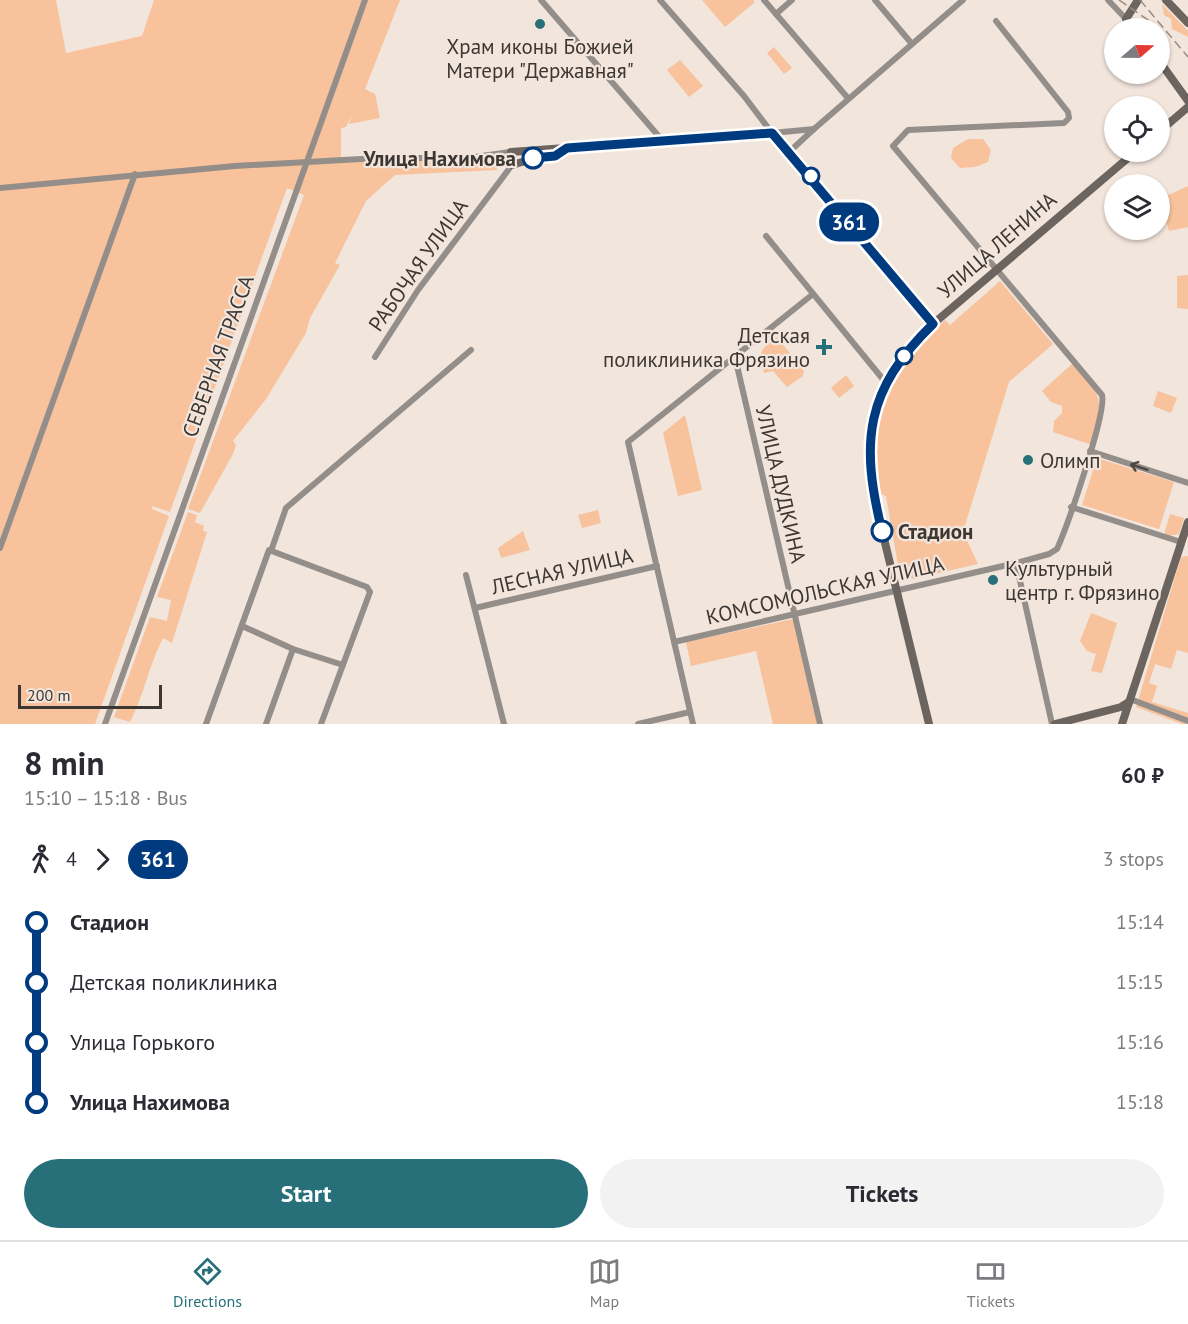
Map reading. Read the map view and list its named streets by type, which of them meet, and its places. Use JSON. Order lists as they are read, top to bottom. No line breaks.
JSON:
{"streets":{"street":["УЛИЦА ЛЕНИНА","РАБОЧАЯ УЛИЦА","СЕВЕРНАЯ ТРАССА","УЛИЦА ДУДКИНА","ЛЕСНАЯ УЛИЦА","КОМСОМОЛЬСКАЯ УЛИЦА"]},"crossings":[["УЛИЦА ЛЕНИНА","КОМСОМОЛЬСКАЯ УЛИЦА"],["УЛИЦА ДУДКИНА","КОМСОМОЛЬСКАЯ УЛИЦА"]],"places":{"other":["Храм иконы Божией Матери \"Державная\"","Улица Нахимова","Олимп","Стадион","Культурный центр г. Фрязино"],"health":["Детская поликлиника Фрязино"]},"lines":["bus line 361"],"scale_bar":"200 m","north":"right","page":{"on_map":"361","scale":"200 m","heading":["8 min","15:10 – 15:18 · Bus","60 ₽"],"legs":["4","361","3 stops"],"list":[{"name":"Стадион","value":"15:14"},{"name":"Детская поликлиника","value":"15:15"},{"name":"Улица Горького","value":"15:16"},{"name":"Улица Нахимова","value":"15:18"}],"buttons":["Start","Tickets"],"tabs":["Directions","Map","Tickets"]}}
